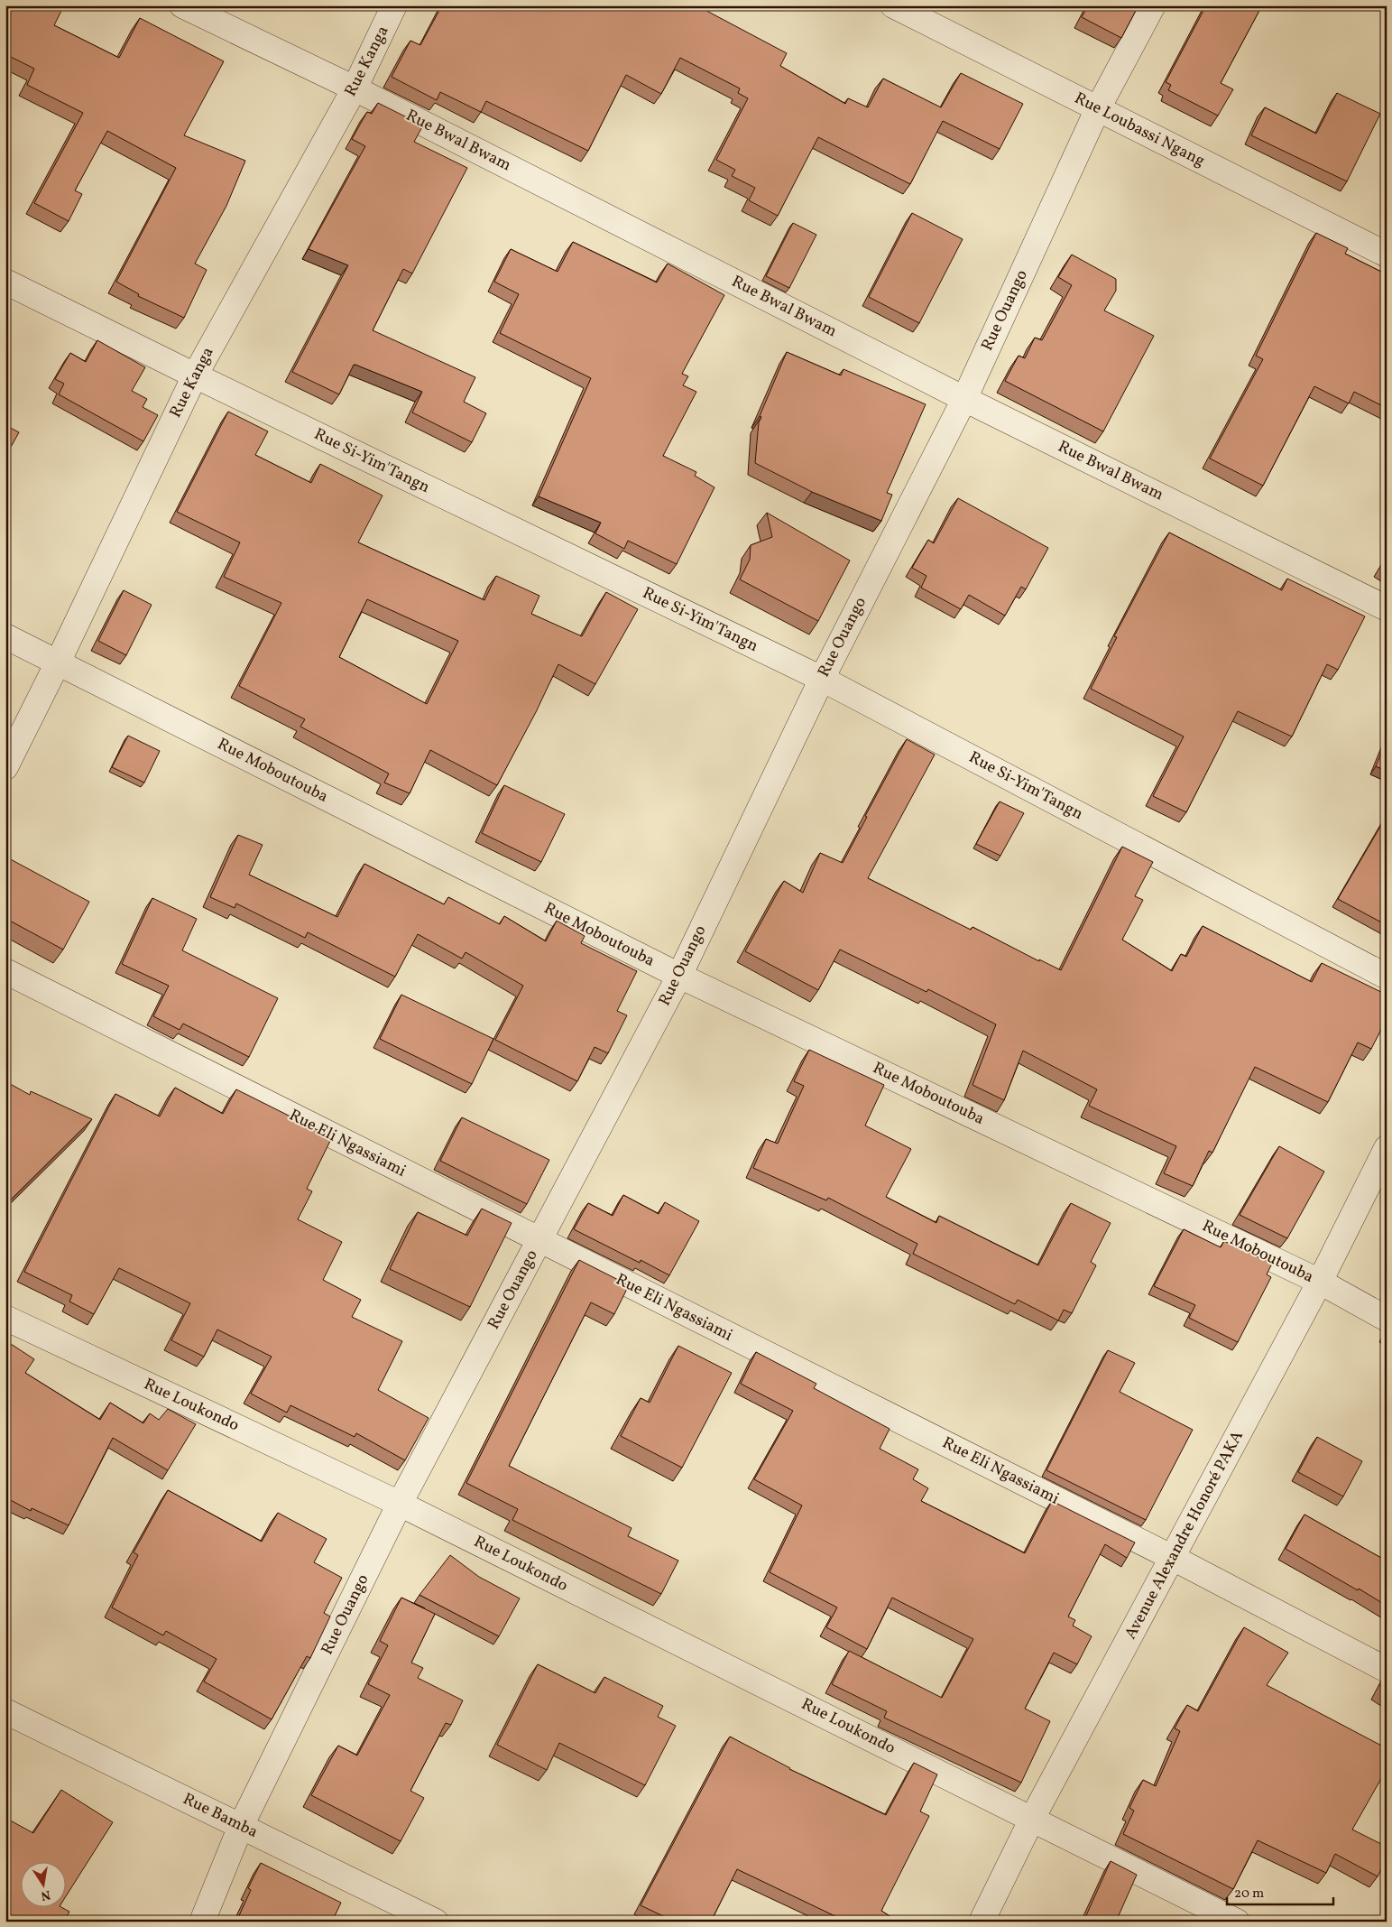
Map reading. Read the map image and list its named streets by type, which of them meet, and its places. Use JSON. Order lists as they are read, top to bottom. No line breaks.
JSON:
{"streets":{"street":["Rue Kanga","Rue Loubassi Ngang","Rue Bwal Bwam","Rue Ouango","Rue Si-Yim'Tangn","Rue Moboutouba","Rue Eli Ngassiami","Rue Loukondo","Avenue Alexandre Honoré PAKA","Rue Bamba"]},"crossings":[["Rue Kanga","Rue Bwal Bwam"],["Rue Kanga","Rue Si-Yim'Tangn"],["Rue Kanga","Rue Moboutouba"],["Rue Loubassi Ngang","Rue Ouango"],["Rue Bwal Bwam","Rue Ouango"],["Rue Ouango","Rue Si-Yim'Tangn"],["Rue Ouango","Rue Moboutouba"],["Rue Ouango","Rue Eli Ngassiami"],["Rue Ouango","Rue Loukondo"],["Rue Ouango","Rue Bamba"],["Rue Moboutouba","Avenue Alexandre Honoré PAKA"],["Rue Eli Ngassiami","Avenue Alexandre Honoré PAKA"],["Rue Loukondo","Avenue Alexandre Honoré PAKA"]],"scale_bar":"20 m","north":"bottom"}
